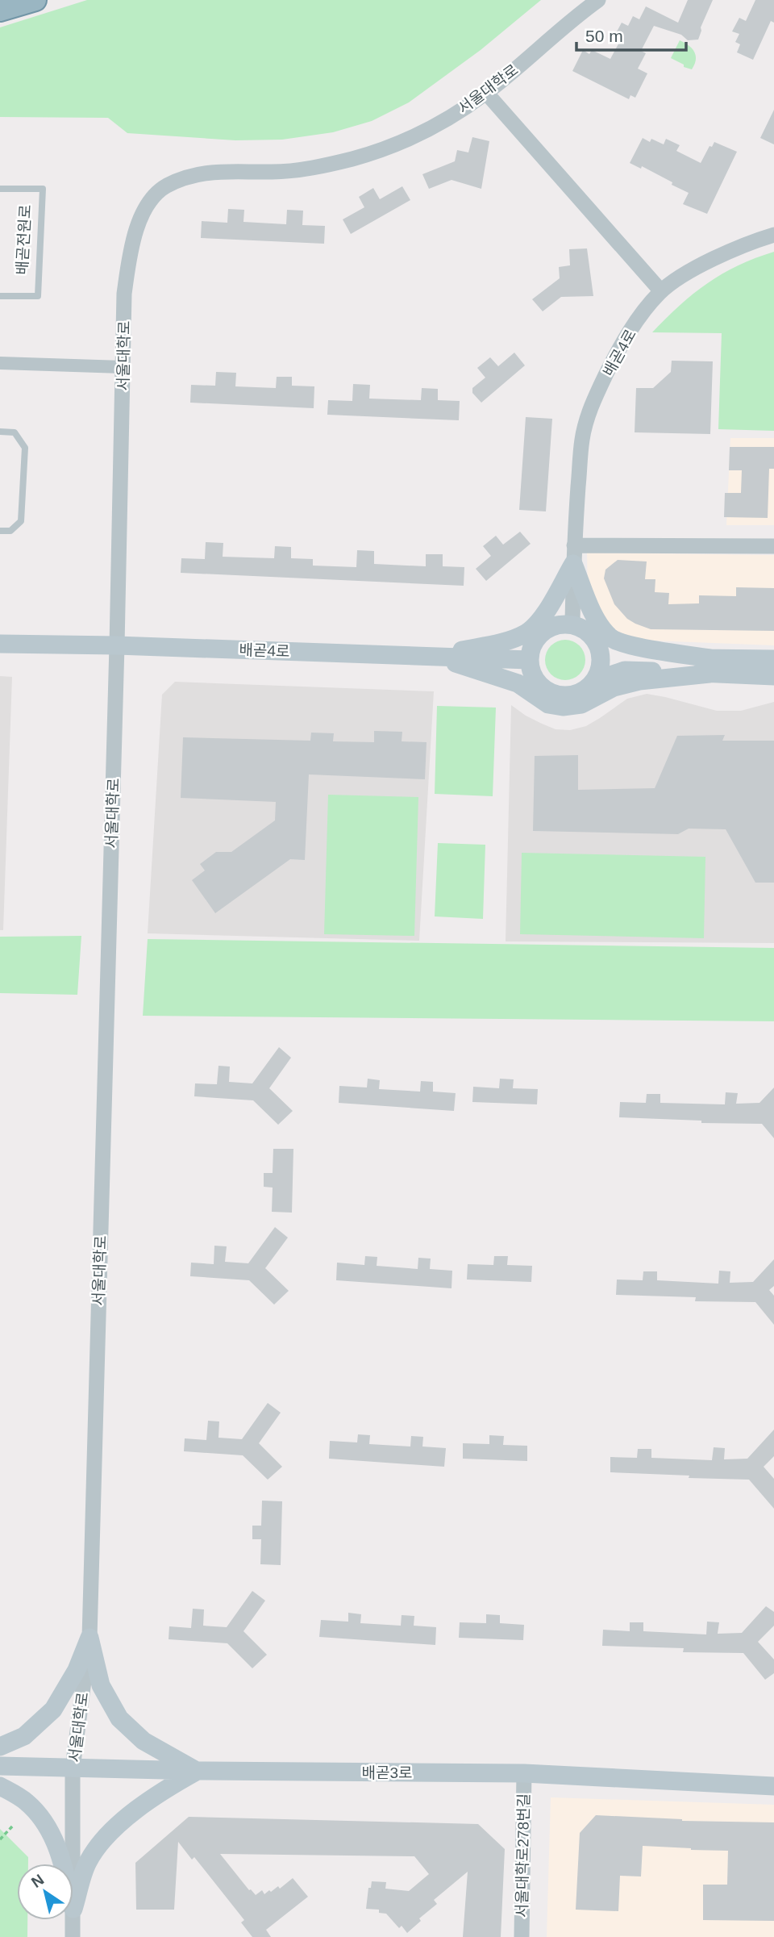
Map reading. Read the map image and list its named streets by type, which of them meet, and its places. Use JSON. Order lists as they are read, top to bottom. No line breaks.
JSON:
{"streets":{"main road":["배곧4로","배곧3로"],"street":["서울대학로","서울대학로278번길"],"lane":["배곧전원로"]},"crossings":[["서울대학로","배곧4로"],["서울대학로","배곧3로"],["배곧3로","서울대학로278번길"]],"scale_bar":"50 m","north":"top left"}
